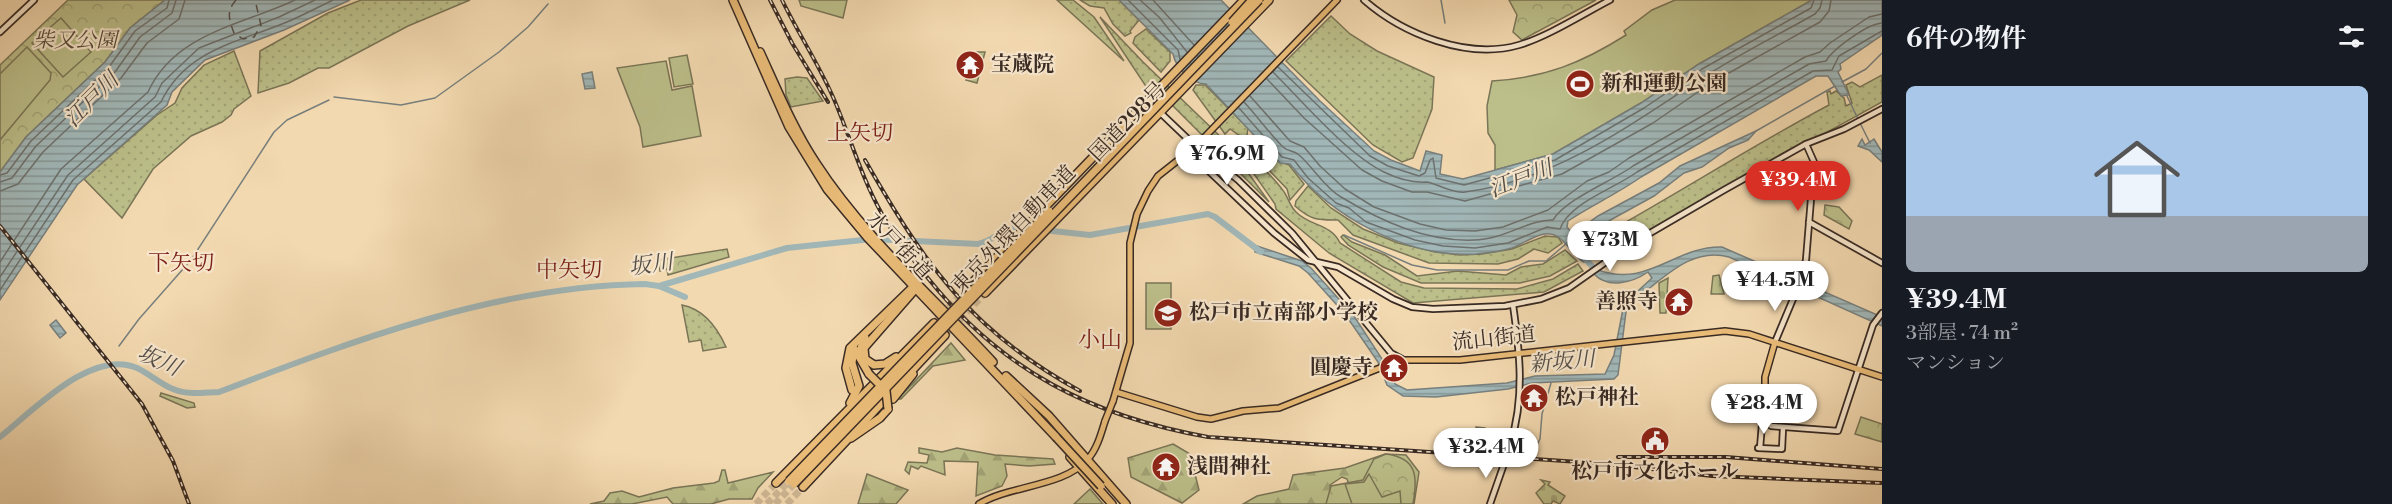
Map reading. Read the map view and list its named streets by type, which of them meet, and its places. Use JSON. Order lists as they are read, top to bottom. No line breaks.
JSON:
{"streets":{"highway":["国道298号","東京外環自動車道","水戸街道"],"main road":["流山街道"]},"districts":["上矢切","下矢切","中矢切","小山"],"water":["江戸川","坂川","新坂川"],"parks":["柴又公園"],"places":{"temple":["宝蔵院","善照寺","圓慶寺","松戸神社","浅間神社"],"sports":["新和運動公園"],"school or university":["松戸市立南部小学校"],"public building":["松戸市文化ホール"]},"page":{"heading":"6件の物件","list":[{"name":"¥39.4M","note":"3部屋 · 74 m² · マンション"}],"price":["¥76.9M","¥39.4M","¥73M","¥44.5M","¥28.4M","¥32.4M"]}}
